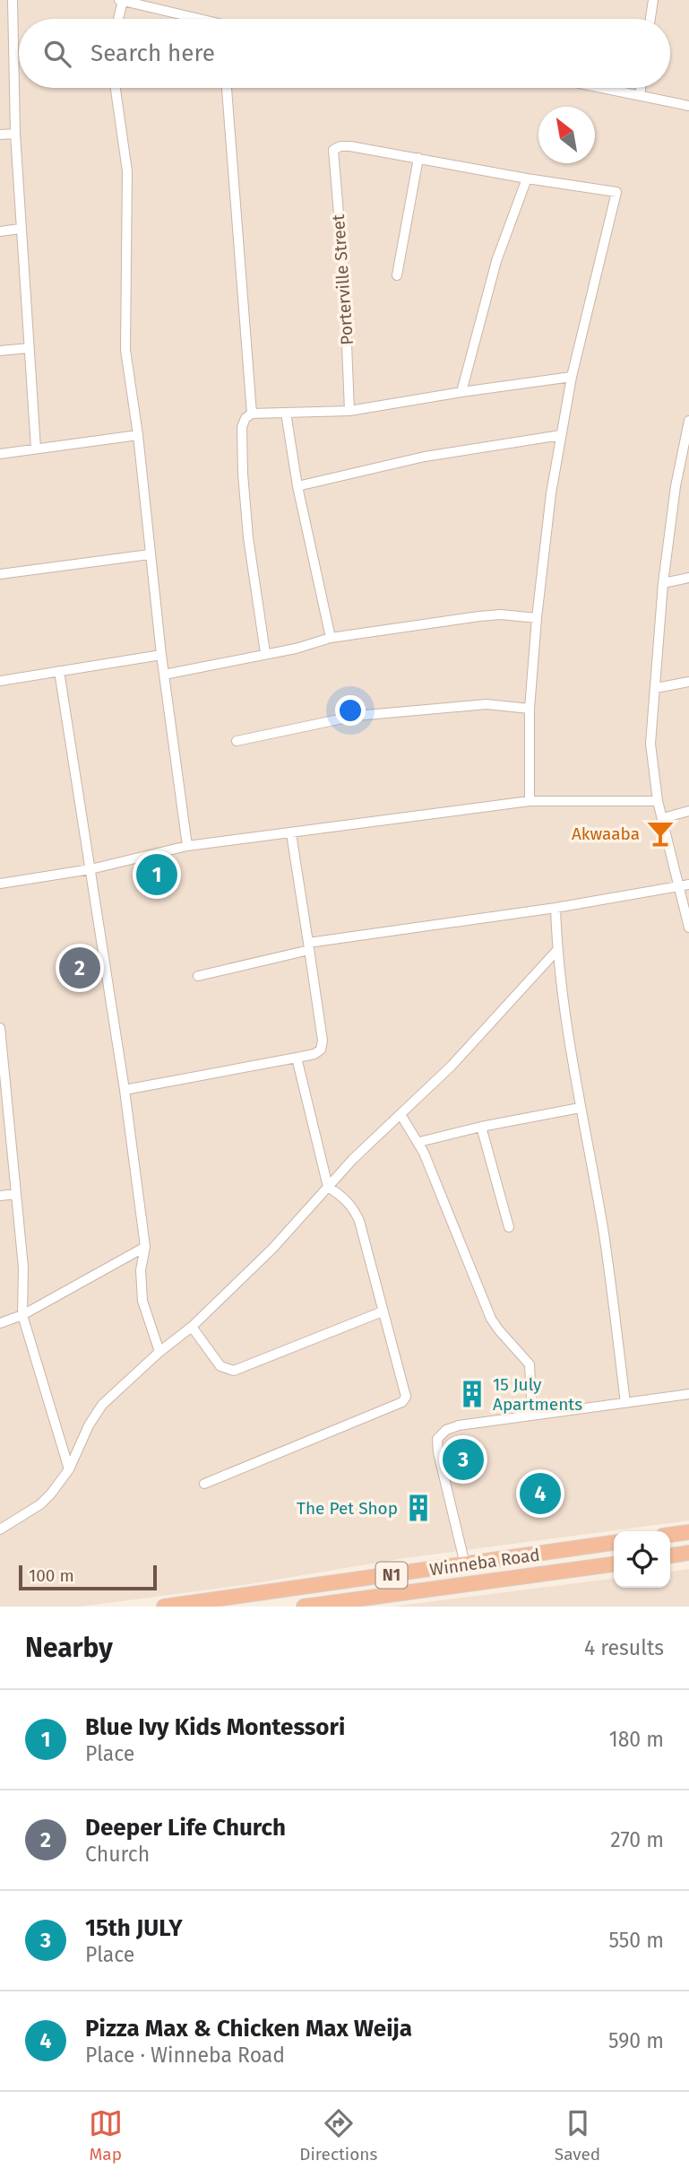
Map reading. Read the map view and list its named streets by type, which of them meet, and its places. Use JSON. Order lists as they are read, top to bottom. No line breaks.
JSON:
{"streets":{"highway":["Winneba Road","N1"],"street":["Porterville Street"]},"places":{"bar":["Akwaaba"],"building":["15 July Apartments","The Pet Shop"]},"scale_bar":"100 m","north":"top left","page":{"search":"Search here","pins":["1","2","3","4"],"scale":"100 m","heading":["Nearby","4 results"],"list":[{"mark":"1","name":"Blue Ivy Kids Montessori","note":"Place","value":"180 m"},{"mark":"2","name":"Deeper Life Church","note":"Church","value":"270 m"},{"mark":"3","name":"15th JULY","note":"Place","value":"550 m"},{"mark":"4","name":"Pizza Max & Chicken Max Weija","note":"Place · Winneba Road","value":"590 m"}],"nav":["Map","Directions","Saved"]}}
